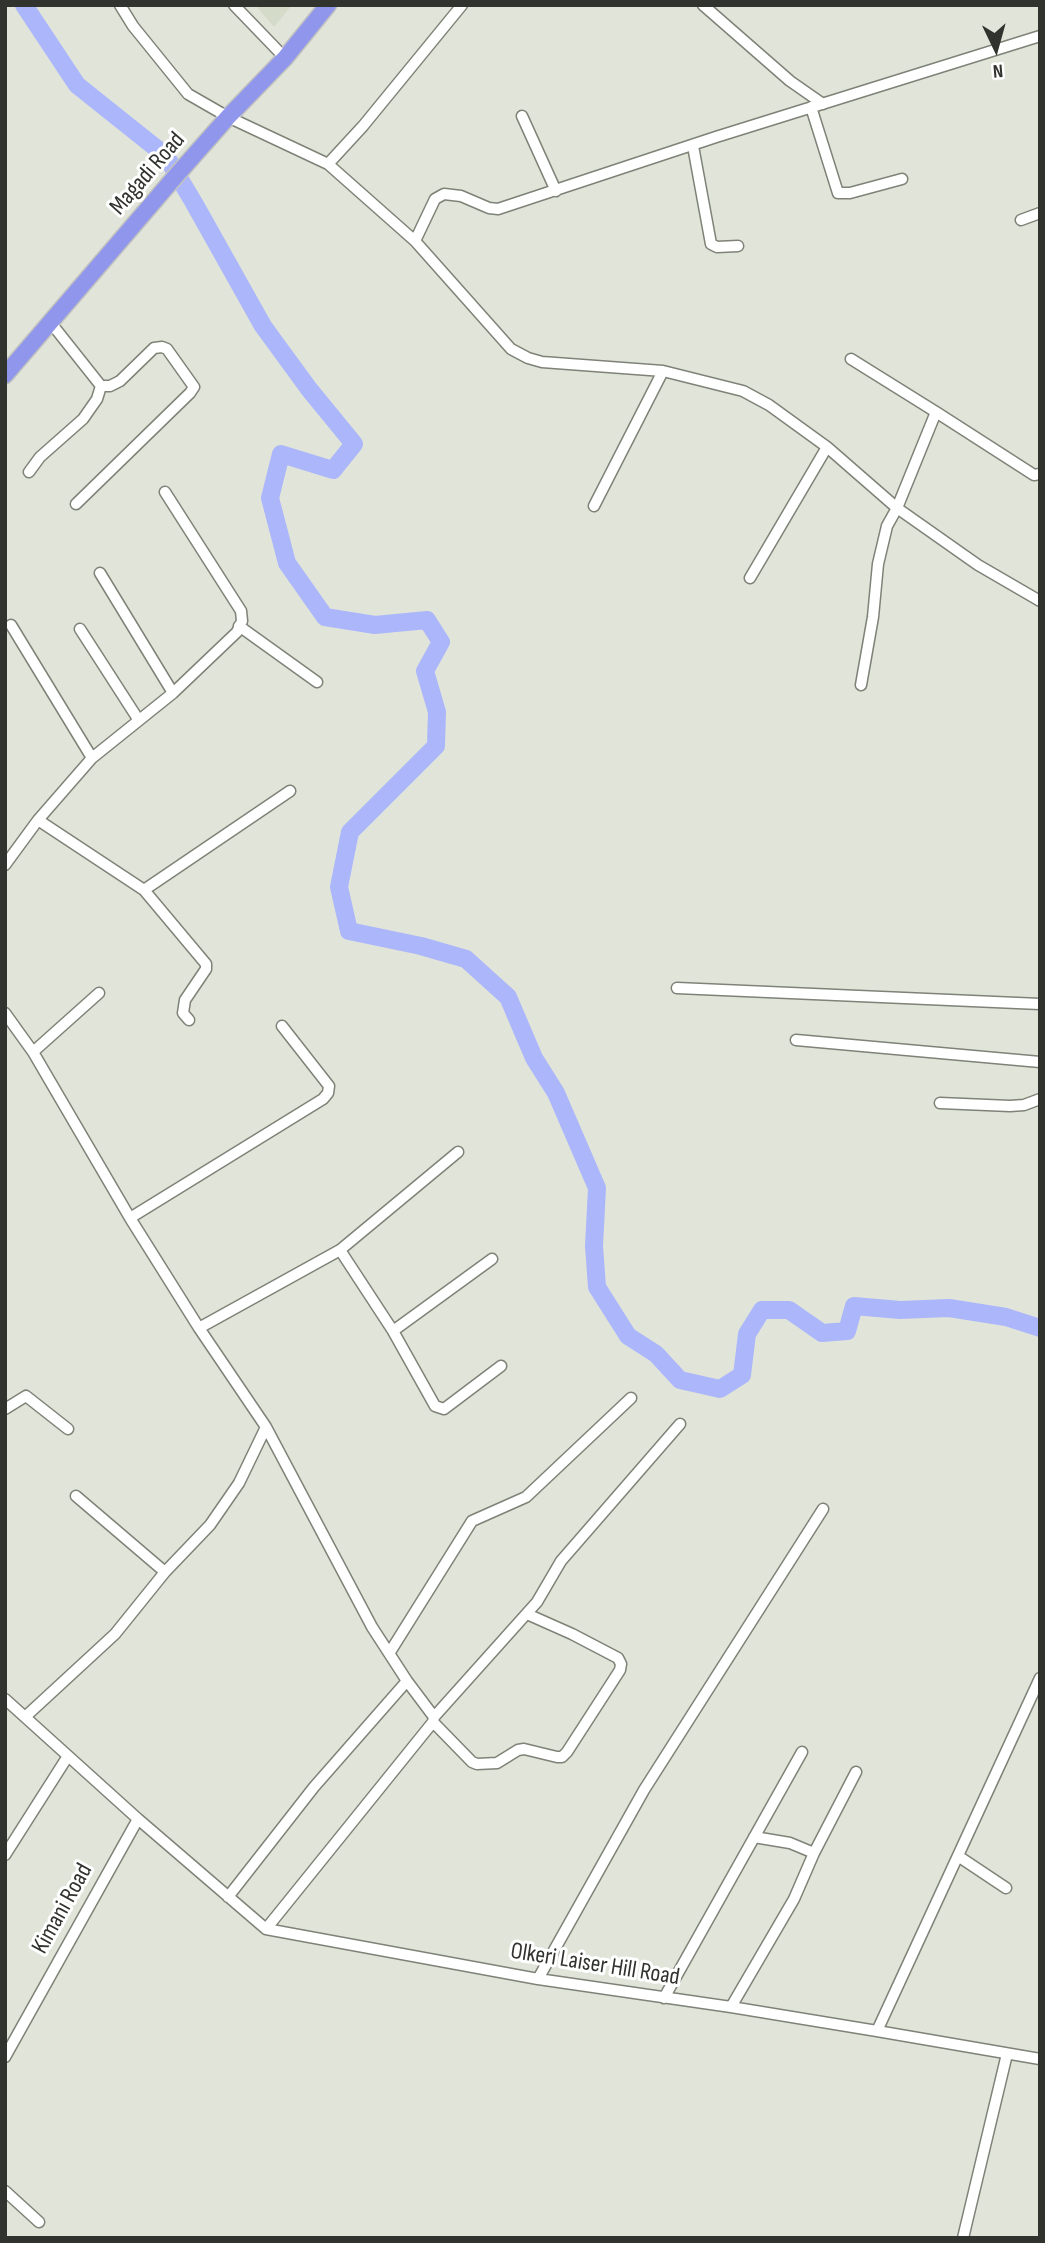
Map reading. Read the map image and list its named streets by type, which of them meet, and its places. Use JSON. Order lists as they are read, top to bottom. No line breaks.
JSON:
{"streets":{"highway":["Magadi Road"],"street":["Kimani Road","Olkeri Laiser Hill Road"]},"north":"bottom"}
